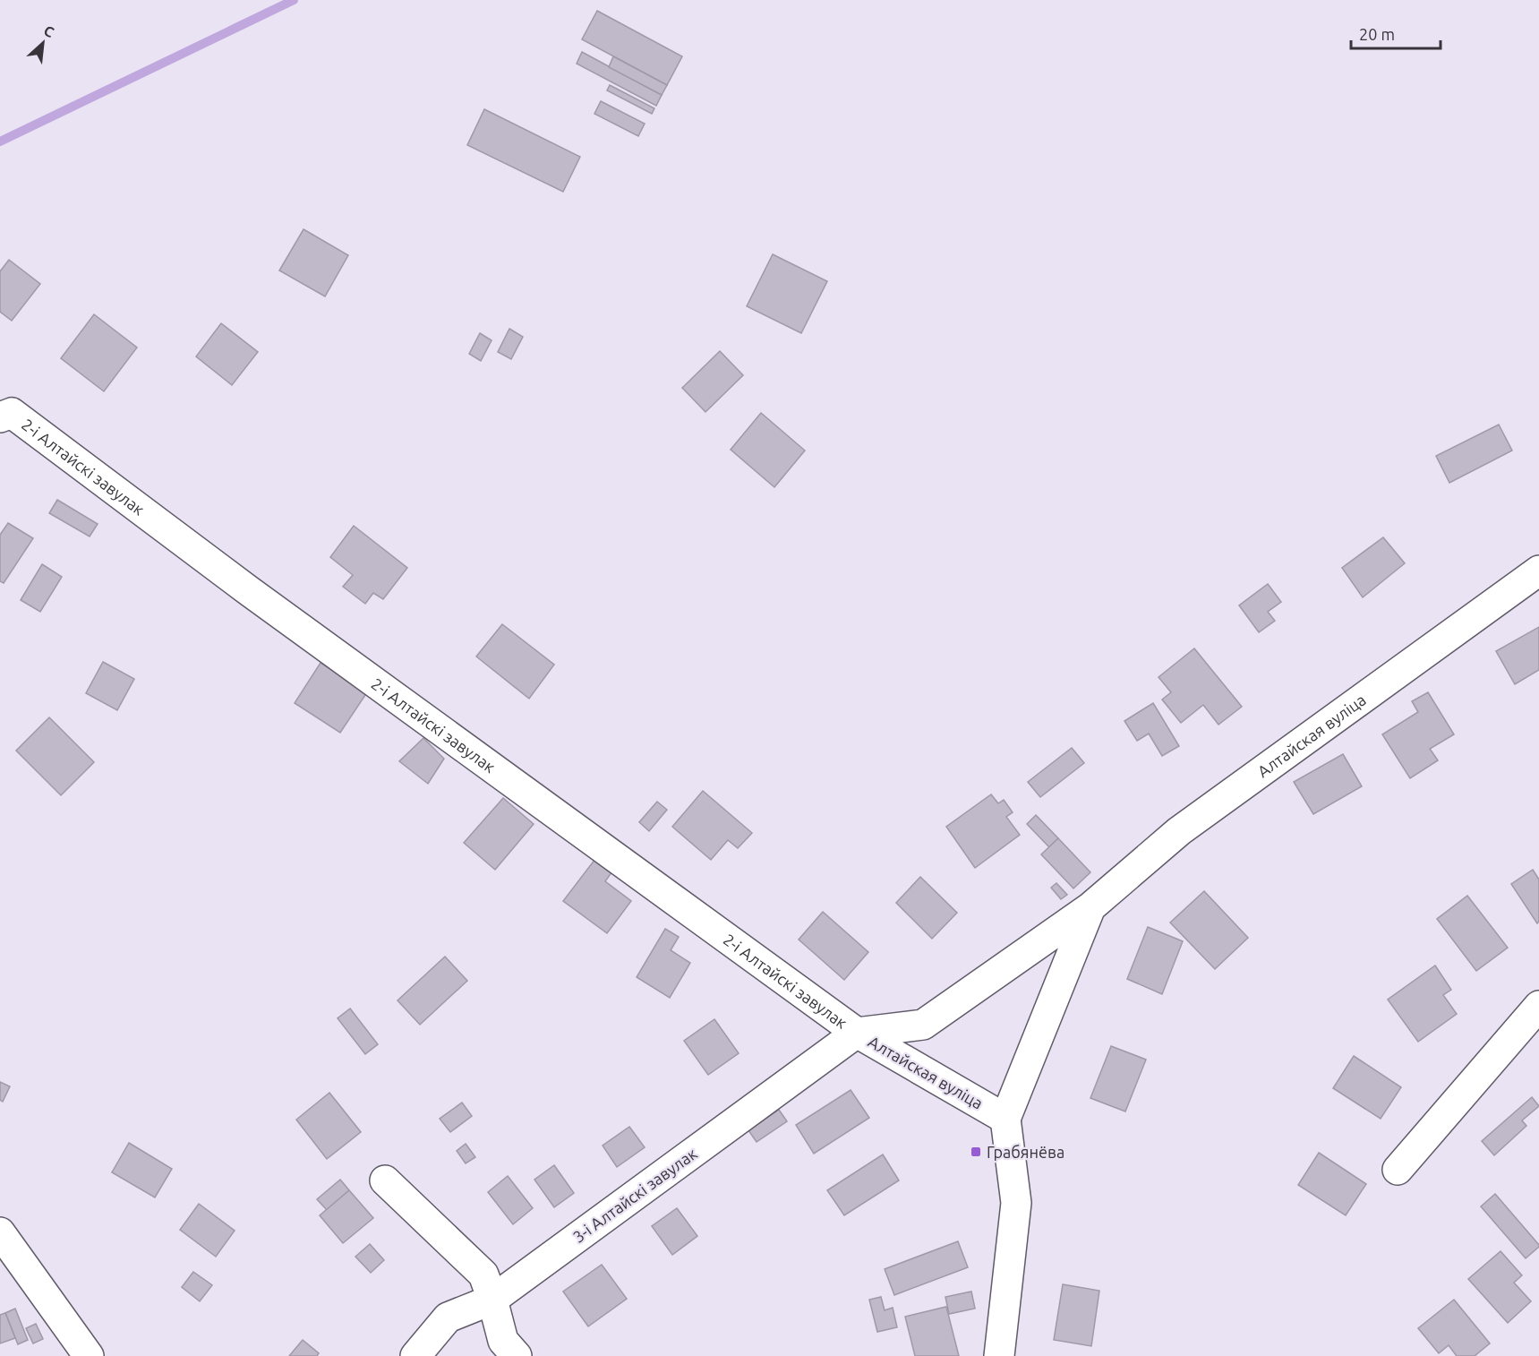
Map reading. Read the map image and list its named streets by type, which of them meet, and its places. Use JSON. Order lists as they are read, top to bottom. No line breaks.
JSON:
{"streets":{"street":["2-і Алтайскі завулак","Алтайская вуліца","3-і Алтайскі завулак"]},"crossings":[["2-і Алтайскі завулак","Алтайская вуліца"],["2-і Алтайскі завулак","3-і Алтайскі завулак"],["Алтайская вуліца","3-і Алтайскі завулак"]],"places":{"transit":["Грабянёва"]},"scale_bar":"20 m","north":"top right"}
